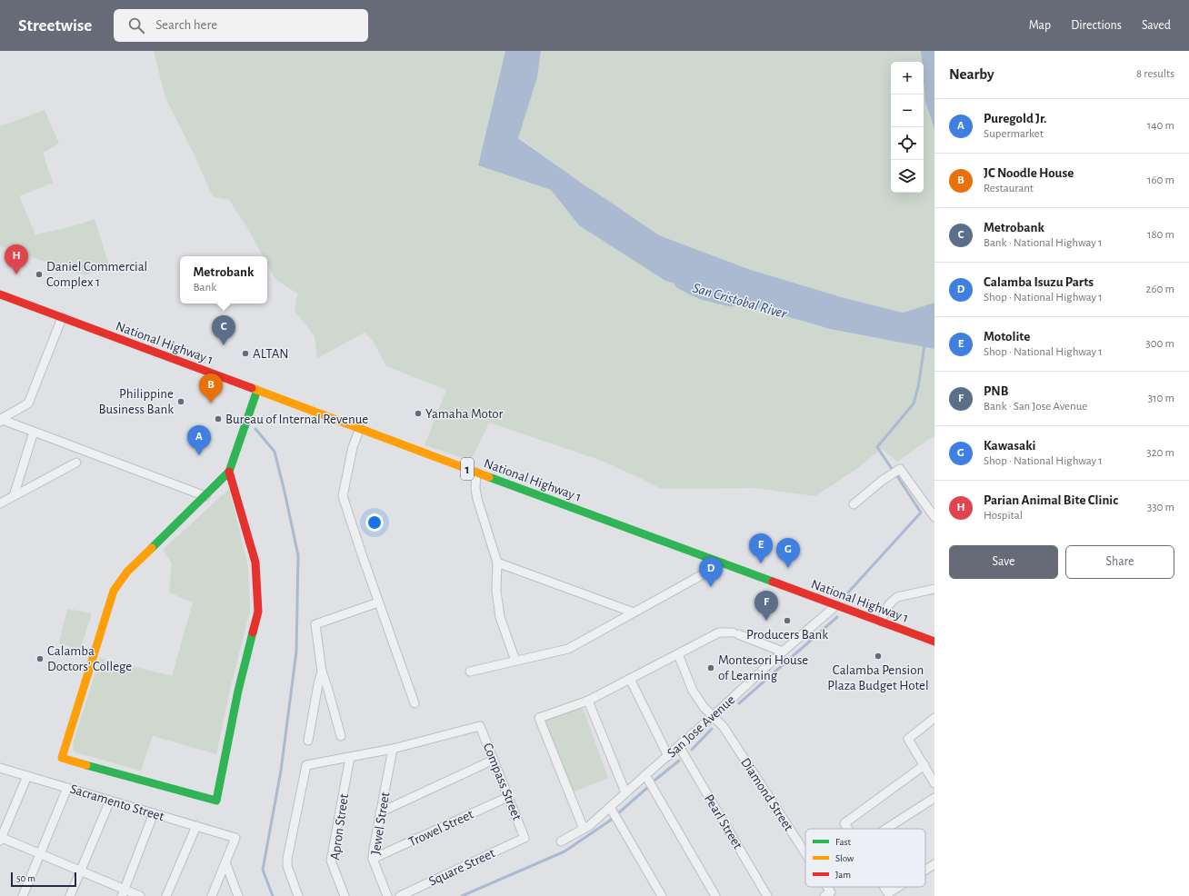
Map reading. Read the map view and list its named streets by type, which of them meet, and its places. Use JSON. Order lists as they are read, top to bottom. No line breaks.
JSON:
{"streets":{"main road":["National Highway 1","1"],"street":["San Jose Avenue","Compass Street","Diamond Street","Sacramento Street","Pearl Street","Jewel Street","Apron Street","Trowel Street","Square Street"]},"crossings":[["National Highway 1","San Jose Avenue"],["San Jose Avenue","Diamond Street"],["San Jose Avenue","Pearl Street"],["Compass Street","Jewel Street"],["Compass Street","Trowel Street"],["Compass Street","Square Street"],["Jewel Street","Trowel Street"]],"water":["San Cristobal River"],"places":["Daniel Commercial Complex 1","ALTAN","Philippine Business Bank","Yamaha Motor","Bureau of Internal Revenue","Producers Bank","Calamba Pension Plaza Budget Hotel","Calamba Doctors' College","Montesori House of Learning"],"legend":["Fast","Slow","Jam"],"scale_bar":"50 m","page":{"header":"Streetwise","search":"Search here","nav":["Map","Directions","Saved"],"heading":["Nearby","8 results"],"map_buttons":["+","−"],"list":[{"mark":"A","name":"Puregold Jr.","note":"Supermarket","value":"140 m"},{"mark":"B","name":"JC Noodle House","note":"Restaurant","value":"160 m"},{"mark":"C","name":"Metrobank","note":"Bank · National Highway 1","value":"180 m"},{"mark":"D","name":"Calamba Isuzu Parts","note":"Shop · National Highway 1","value":"260 m"},{"mark":"E","name":"Motolite","note":"Shop · National Highway 1","value":"300 m"},{"mark":"F","name":"PNB","note":"Bank · San Jose Avenue","value":"310 m"},{"mark":"G","name":"Kawasaki","note":"Shop · National Highway 1","value":"320 m"},{"mark":"H","name":"Parian Animal Bite Clinic","note":"Hospital","value":"330 m"}],"pins":["H","C","B","A","E","G","D","F"],"popup":["Metrobank","Bank"],"buttons":["Save","Share"],"scale":"50 m"}}
